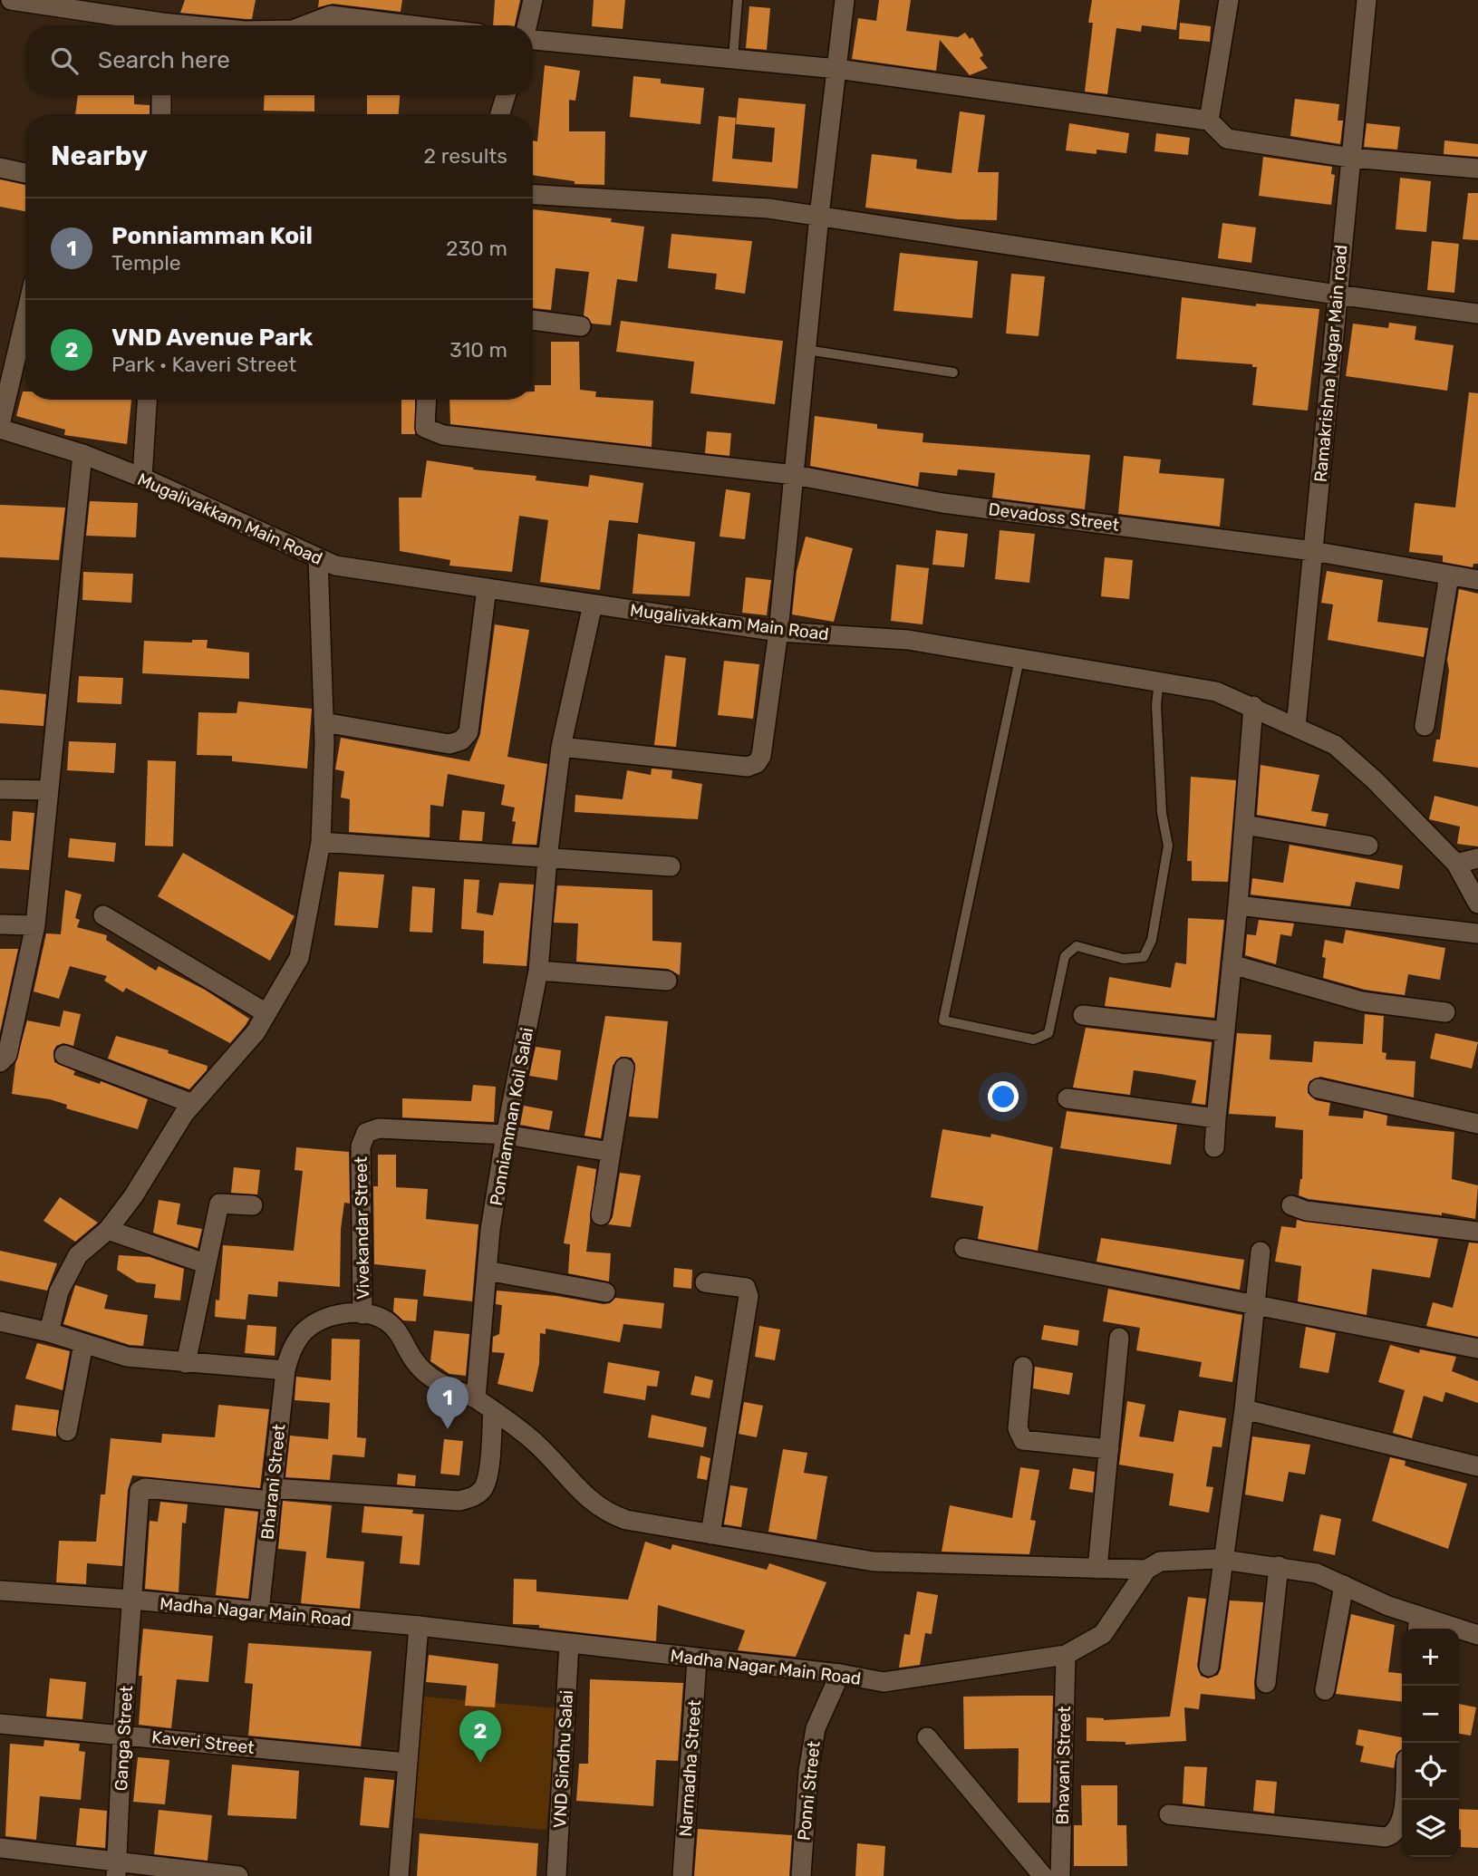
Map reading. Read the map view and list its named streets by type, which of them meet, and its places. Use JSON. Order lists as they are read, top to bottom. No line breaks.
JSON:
{"streets":{"street":["Ramakrishna Nagar Main road","Devadoss Street","Mugalivakkam Main Road","Ponniamman Koil Salai","Vivekandar Street","Bharani Street","Madha Nagar Main Road","Ganga Street","Kaveri Street","VND Sindhu Salai","Bhavani Street","Narmadha Street","Ponni Street"]},"crossings":[["Ramakrishna Nagar Main road","Devadoss Street"],["Ramakrishna Nagar Main road","Mugalivakkam Main Road"],["Mugalivakkam Main Road","Ponniamman Koil Salai"],["Ponniamman Koil Salai","Vivekandar Street"],["Bharani Street","Madha Nagar Main Road"],["Bharani Street","Ganga Street"],["Madha Nagar Main Road","Ganga Street"],["Madha Nagar Main Road","VND Sindhu Salai"],["Madha Nagar Main Road","Bhavani Street"],["Madha Nagar Main Road","Narmadha Street"],["Madha Nagar Main Road","Ponni Street"],["Ganga Street","Kaveri Street"]],"page":{"search":"Search here","heading":["Nearby","2 results"],"list":[{"mark":"1","name":"Ponniamman Koil","note":"Temple","value":"230 m"},{"mark":"2","name":"VND Avenue Park","note":"Park · Kaveri Street","value":"310 m"}],"pins":["1","2"],"map_buttons":["+","−"]}}
